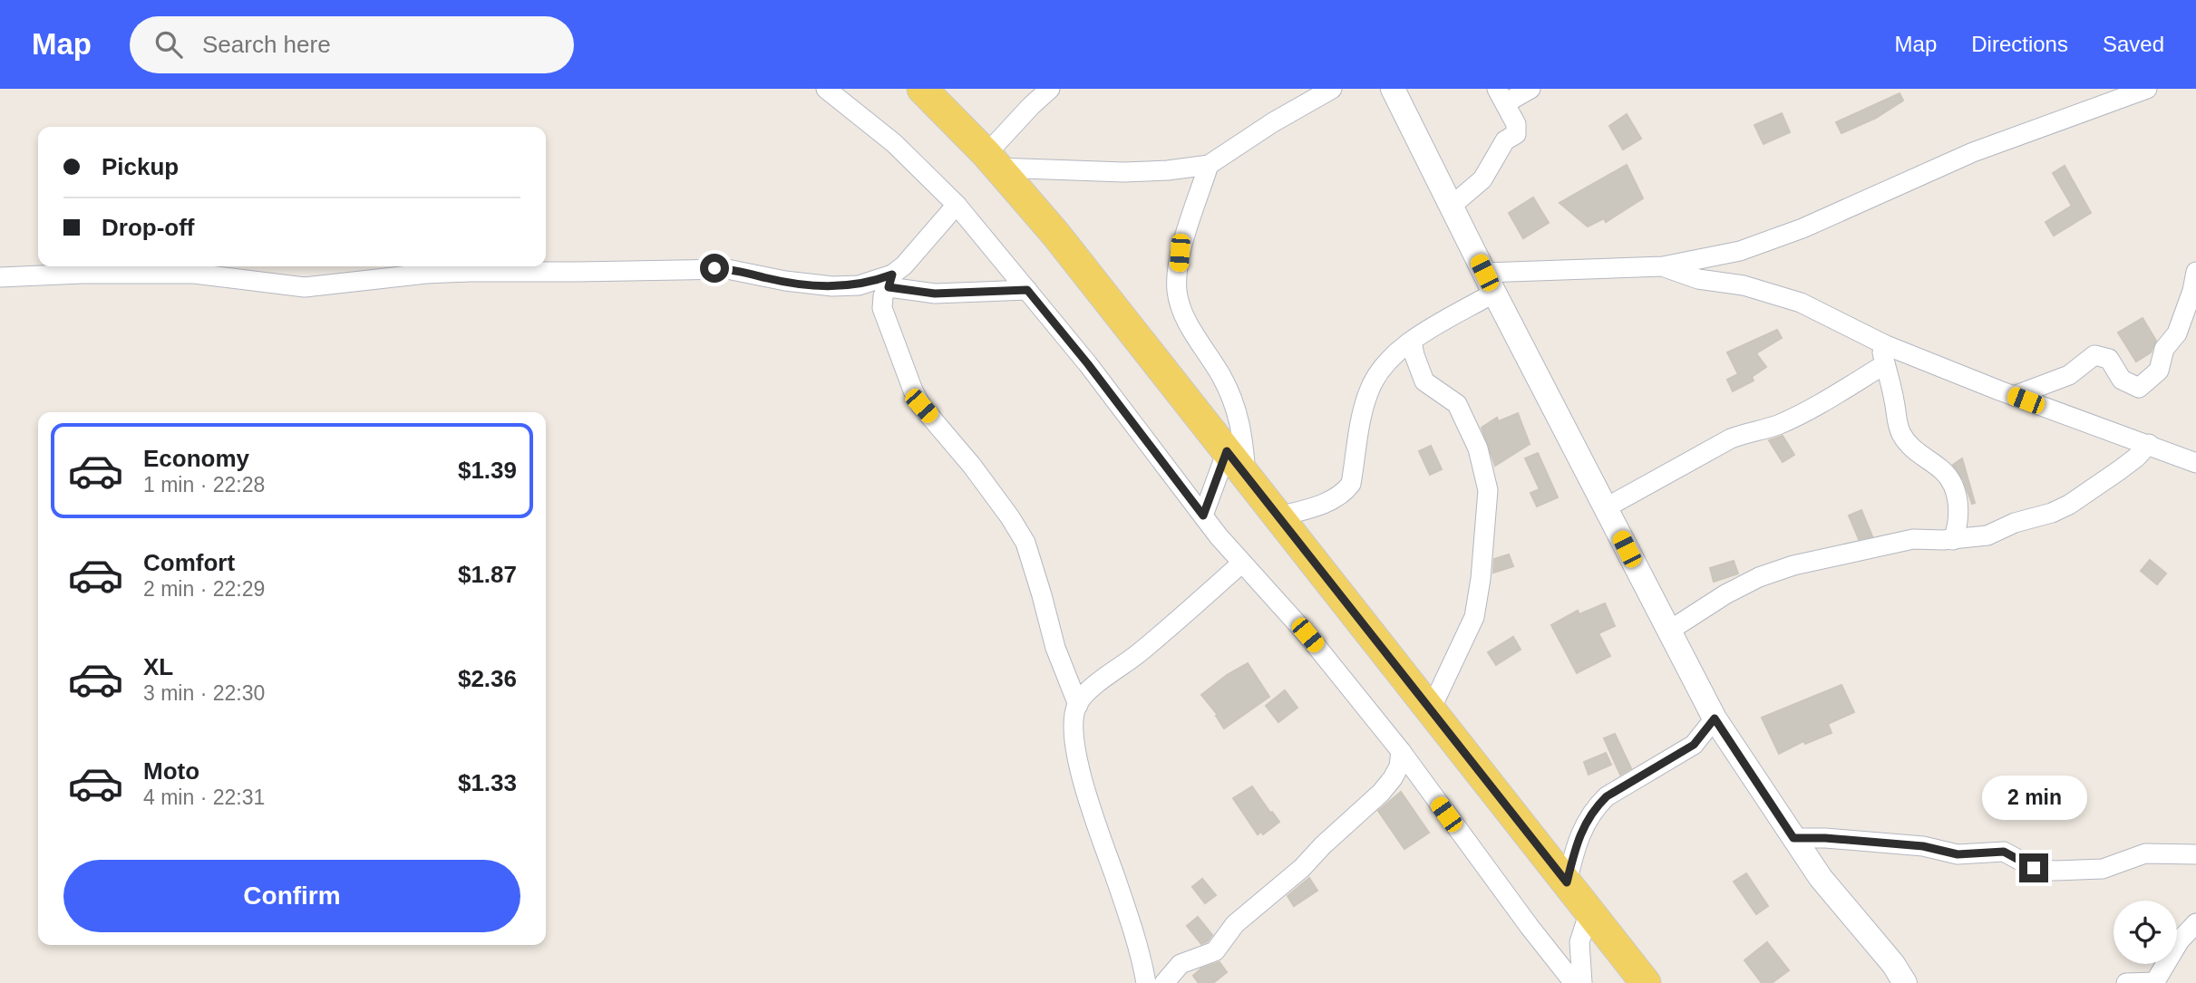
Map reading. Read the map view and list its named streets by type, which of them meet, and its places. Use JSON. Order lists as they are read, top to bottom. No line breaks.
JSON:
{"page":{"header":"Map","search":"Search here","nav":["Map","Directions","Saved"],"banner":["Pickup","Drop-off"],"list":[{"name":"Economy","note":"1 min · 22:28","value":"$1.39"},{"name":"Comfort","note":"2 min · 22:29","value":"$1.87"},{"name":"XL","note":"3 min · 22:30","value":"$2.36"},{"name":"Moto","note":"4 min · 22:31","value":"$1.33"}],"bubble":"2 min","buttons":"Confirm"}}
